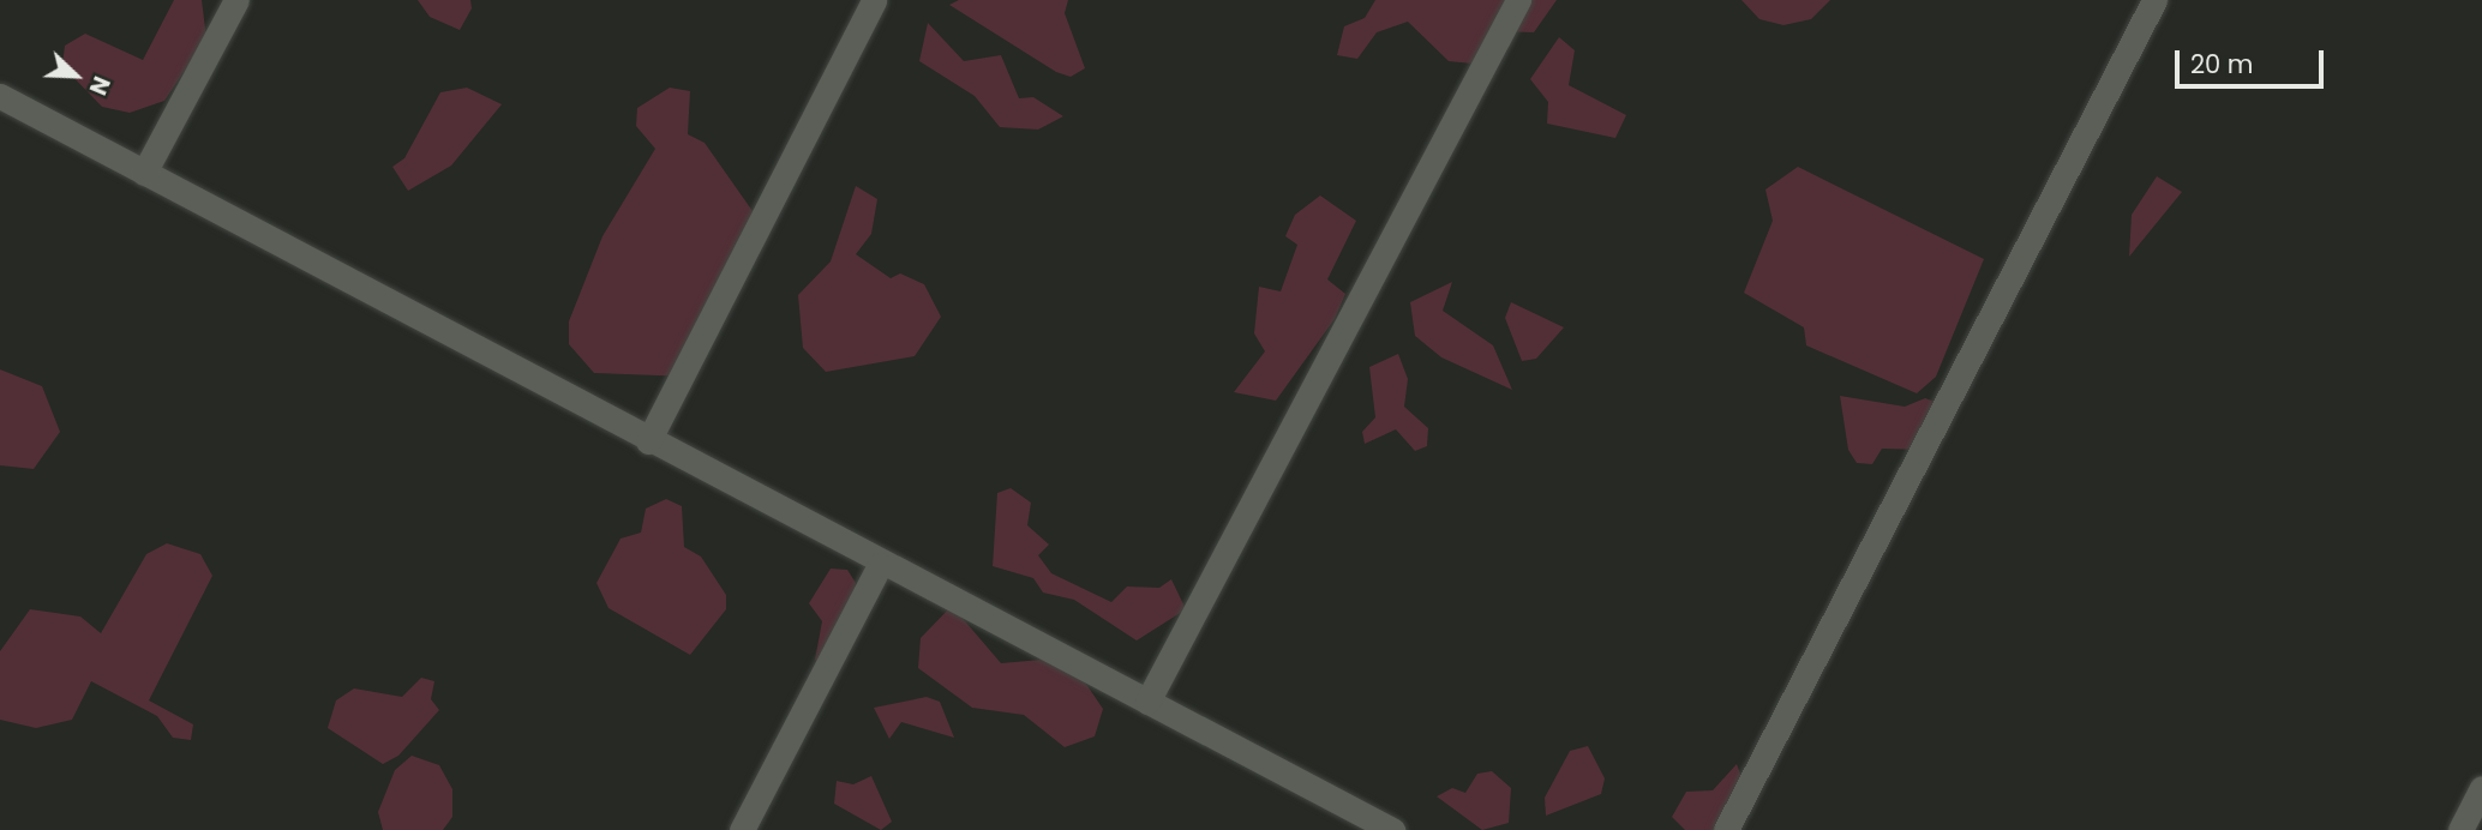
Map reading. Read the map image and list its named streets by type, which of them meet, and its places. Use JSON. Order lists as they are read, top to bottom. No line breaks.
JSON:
{"scale_bar":"20 m","north":"bottom right"}
